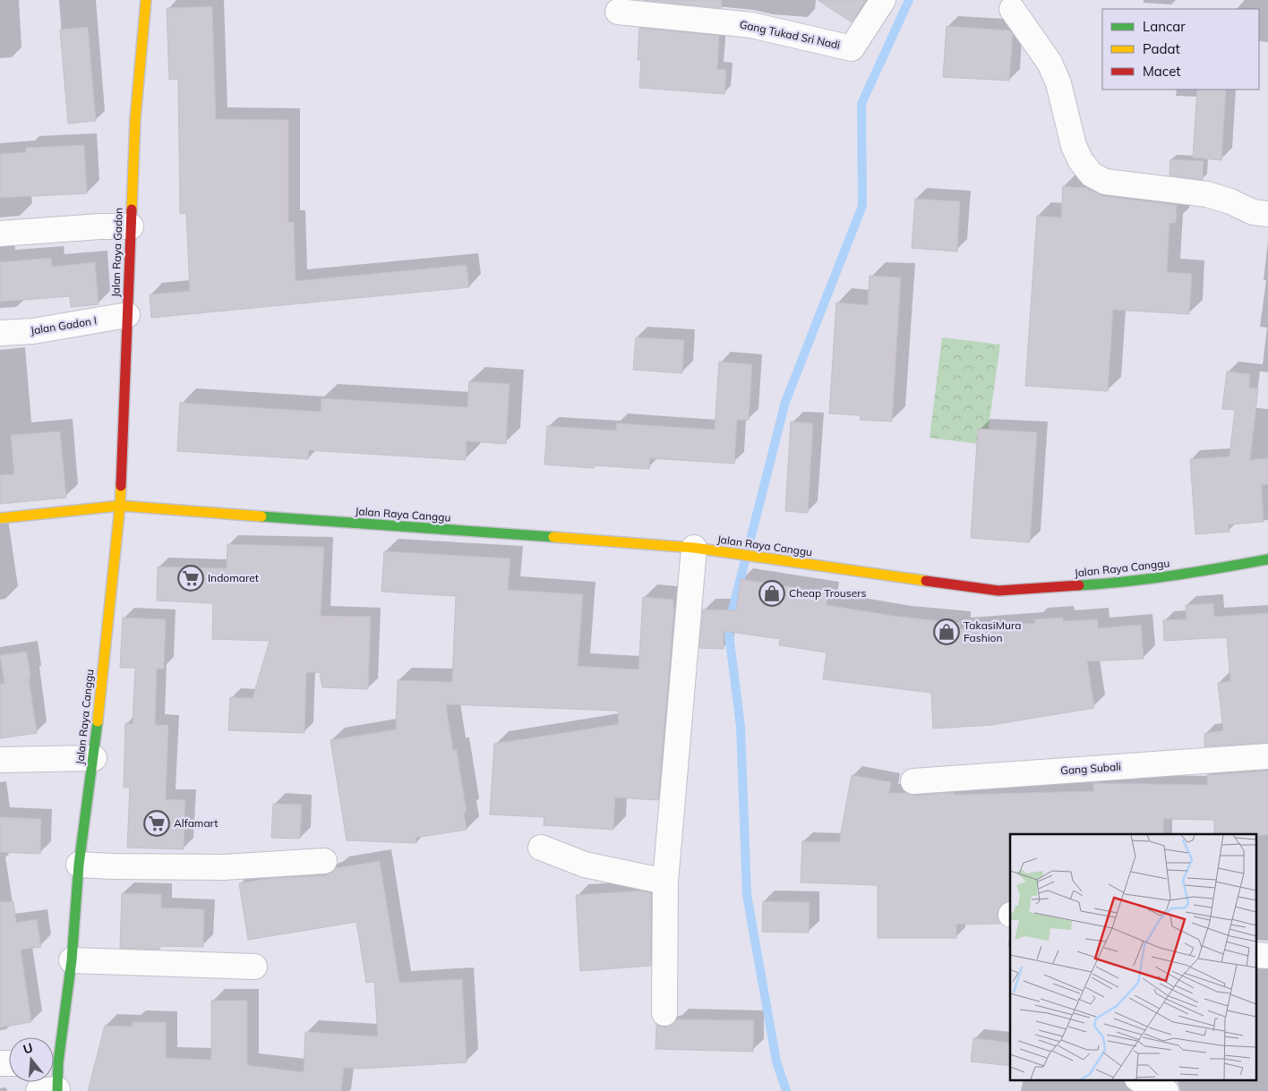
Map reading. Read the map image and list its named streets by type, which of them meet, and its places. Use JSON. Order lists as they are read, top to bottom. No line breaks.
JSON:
{"streets":{"main road":["Jalan Raya Gadon","Jalan Raya Canggu"],"street":["Gang Tukad Sri Nadi","Jalan Gadon I","Gang Subali"]},"crossings":[["Jalan Raya Gadon","Jalan Gadon I"],["Jalan Raya Gadon","Jalan Raya Canggu"]],"places":{"supermarket":["Indomaret","Alfamart"],"shop":["Cheap Trousers","TakasiMura Fashion"]},"legend":["Lancar","Padat","Macet"],"north":"top"}
